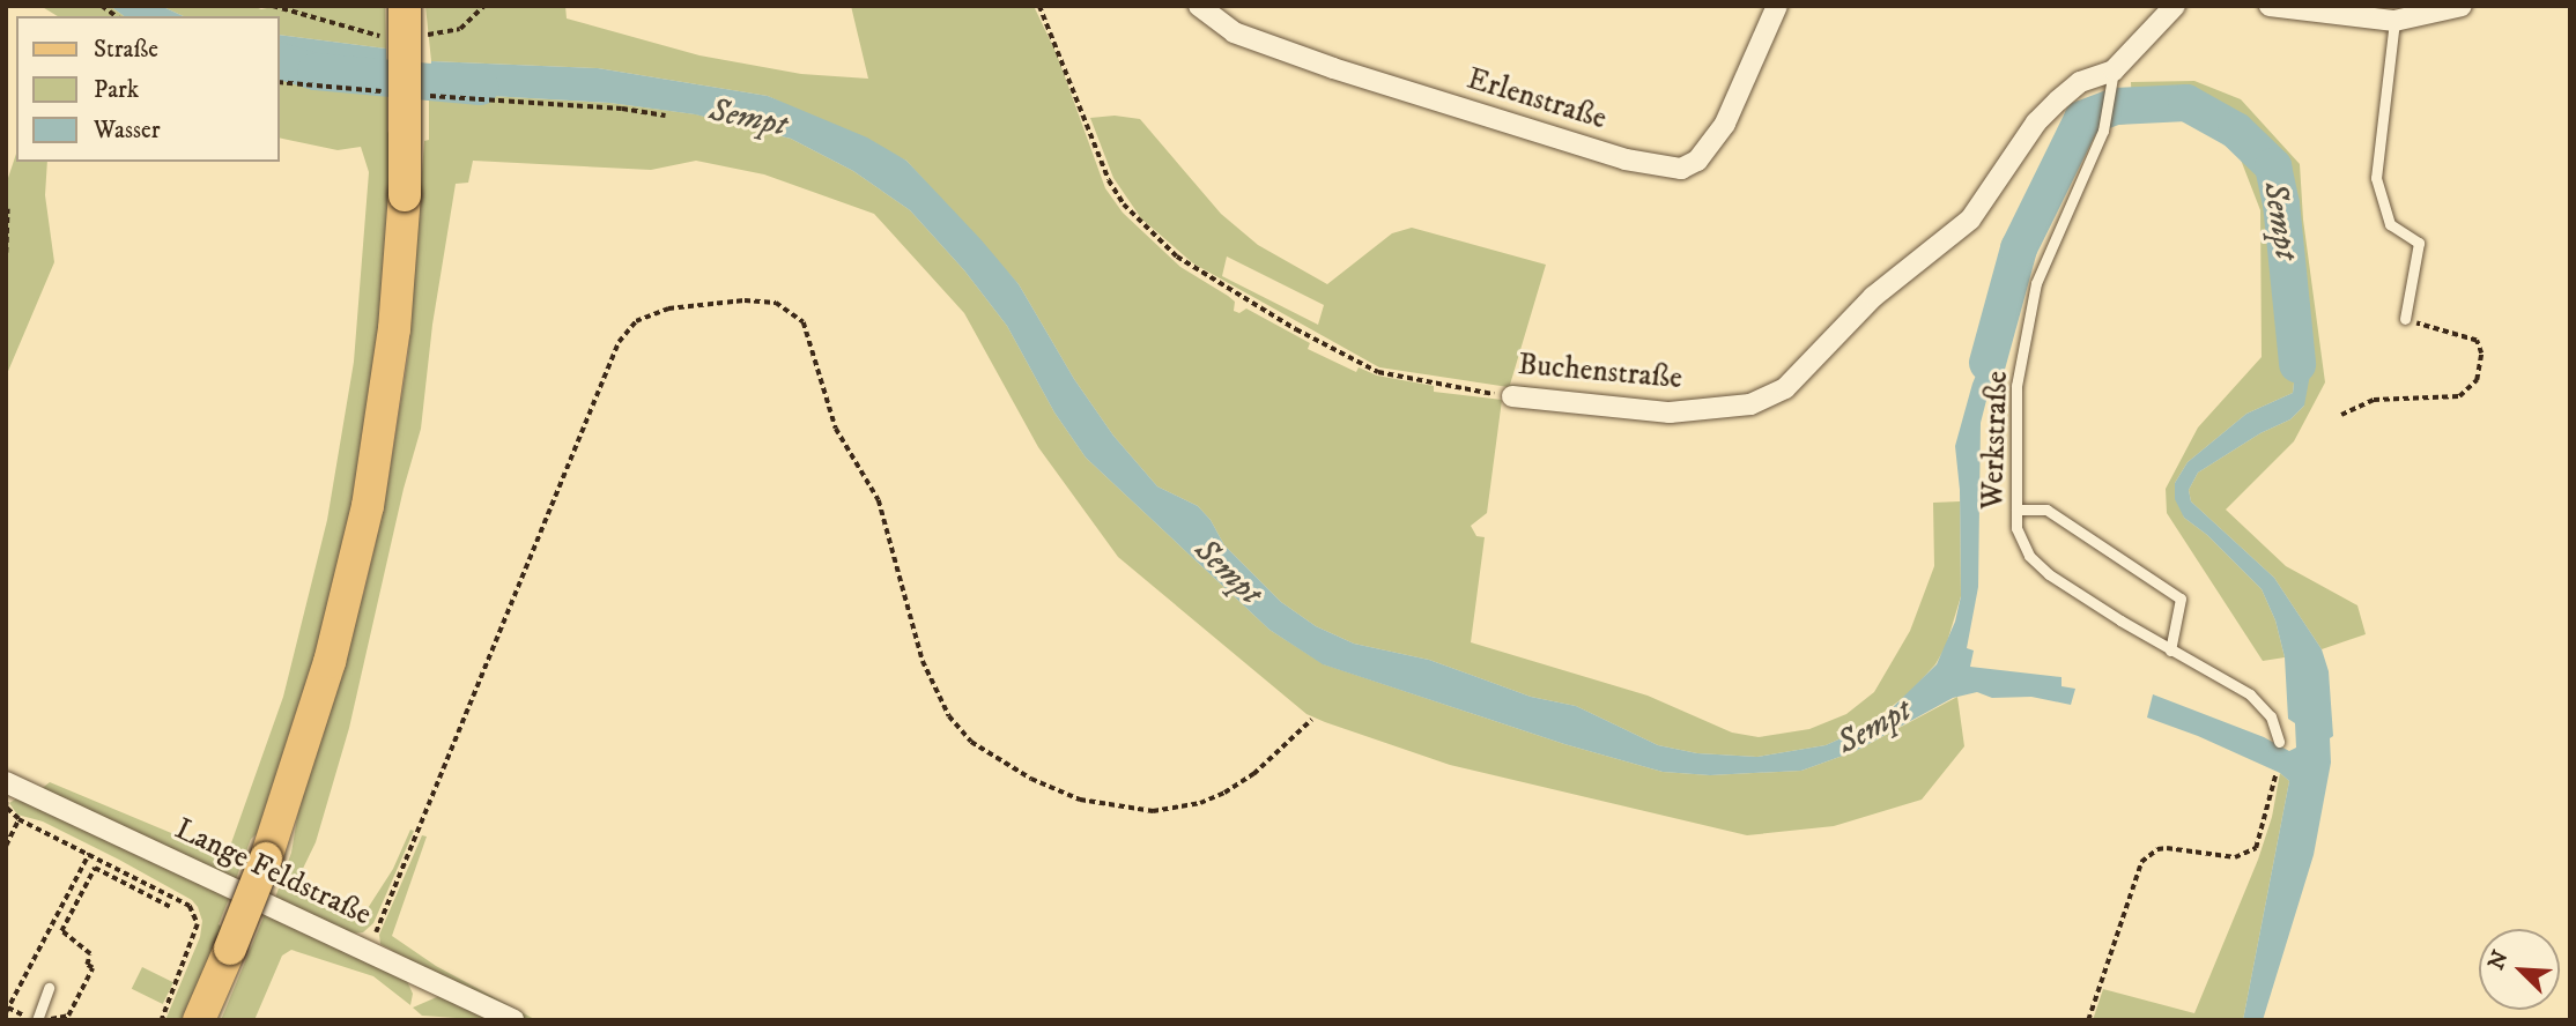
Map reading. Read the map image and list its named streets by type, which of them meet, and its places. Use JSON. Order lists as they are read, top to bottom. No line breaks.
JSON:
{"streets":{"street":["Erlenstraße","Buchenstraße","Lange Feldstraße"],"lane":["Werkstraße"]},"crossings":[["Buchenstraße","Werkstraße"]],"water":["Sempt"],"legend":["Straße","Park","Wasser"],"north":"top left"}
